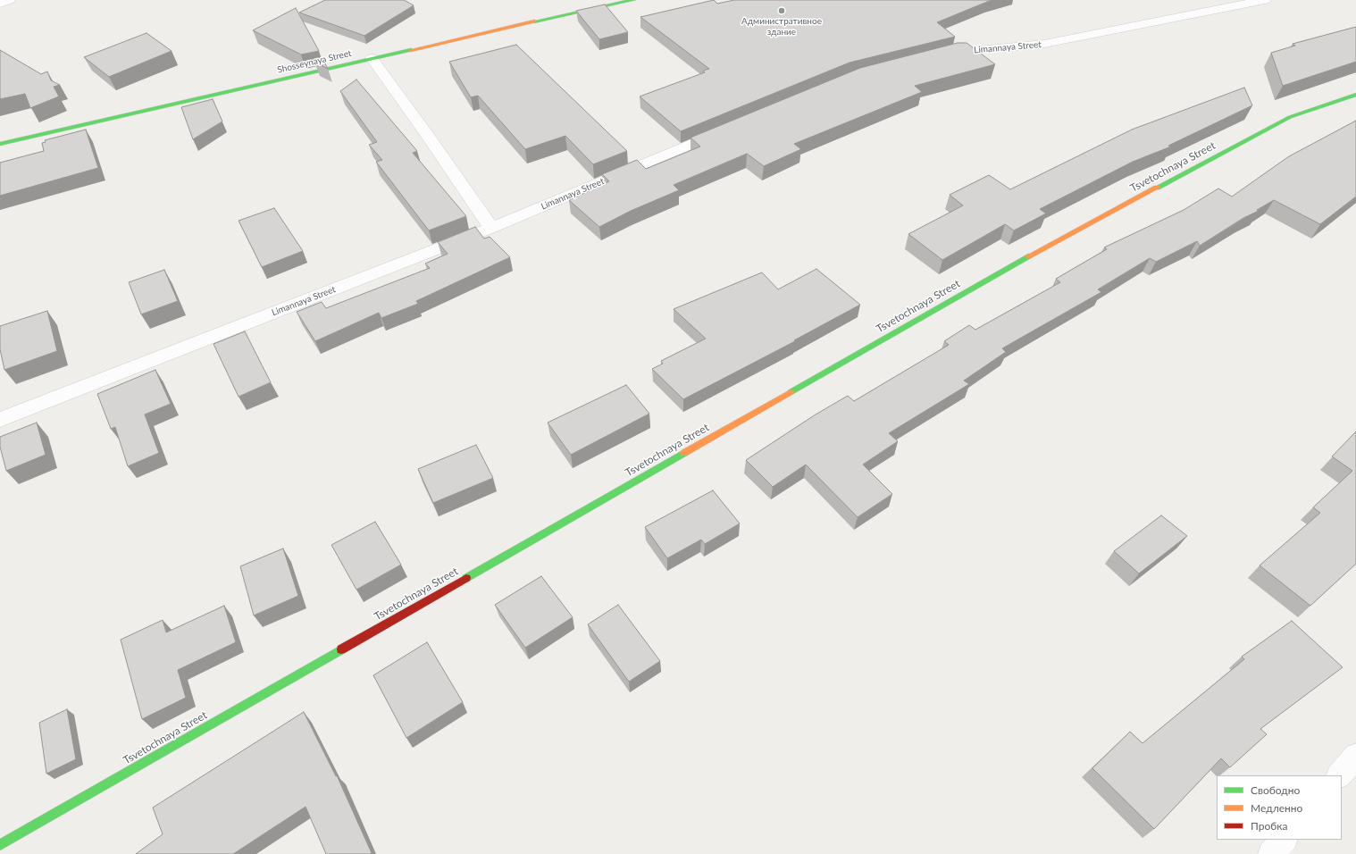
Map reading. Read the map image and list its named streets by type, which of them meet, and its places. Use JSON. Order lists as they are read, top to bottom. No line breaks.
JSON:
{"streets":{"street":["Limannaya Street","Shosseynaya Street","Tsvetochnaya Street"]},"places":["Административное здание"],"legend":["Свободно","Медленно","Пробка"]}
